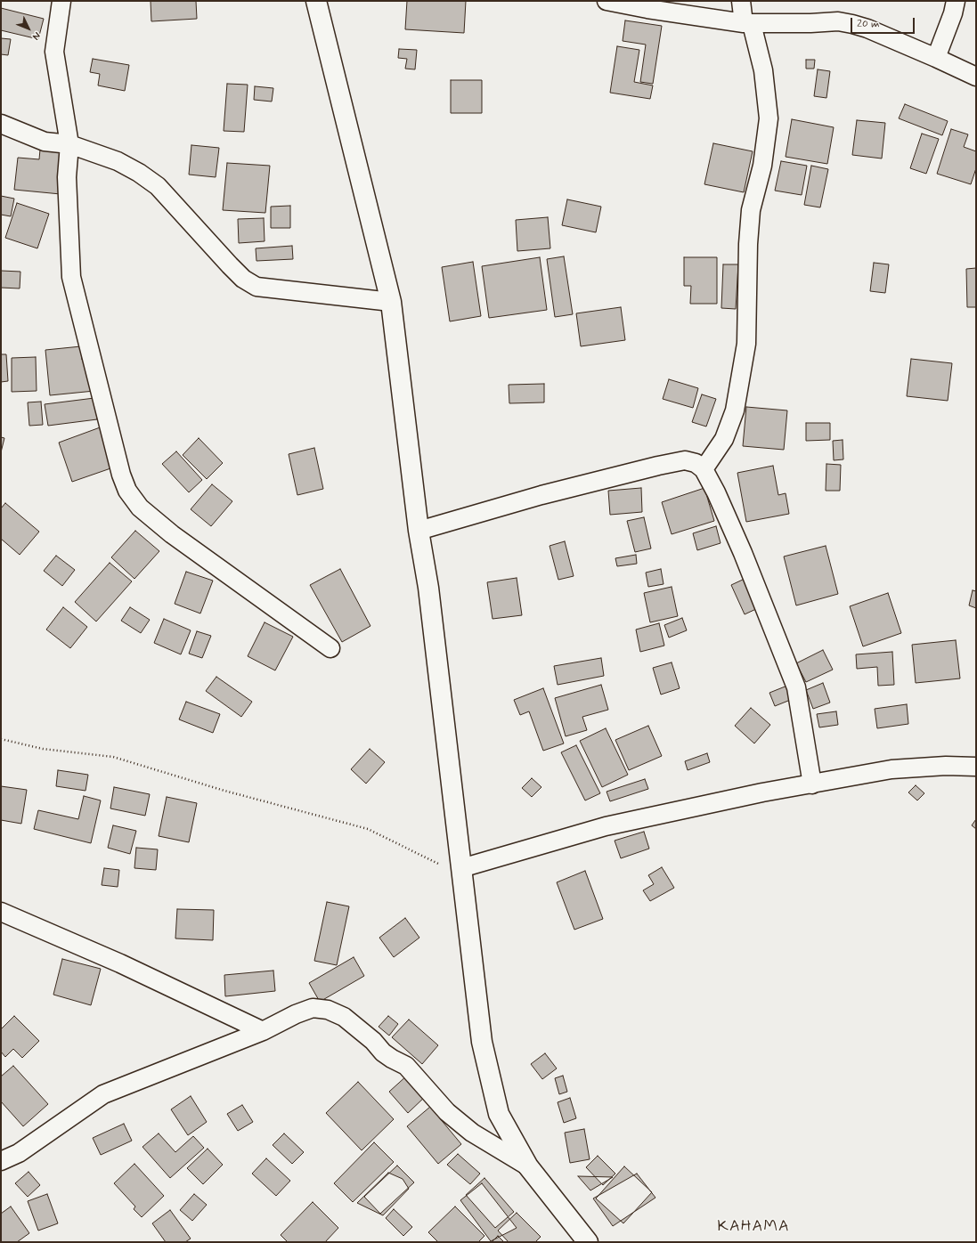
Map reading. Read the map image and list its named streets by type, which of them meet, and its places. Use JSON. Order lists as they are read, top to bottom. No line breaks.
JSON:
{"districts":["KAHAMA"],"scale_bar":"20 m","north":"bottom right"}
